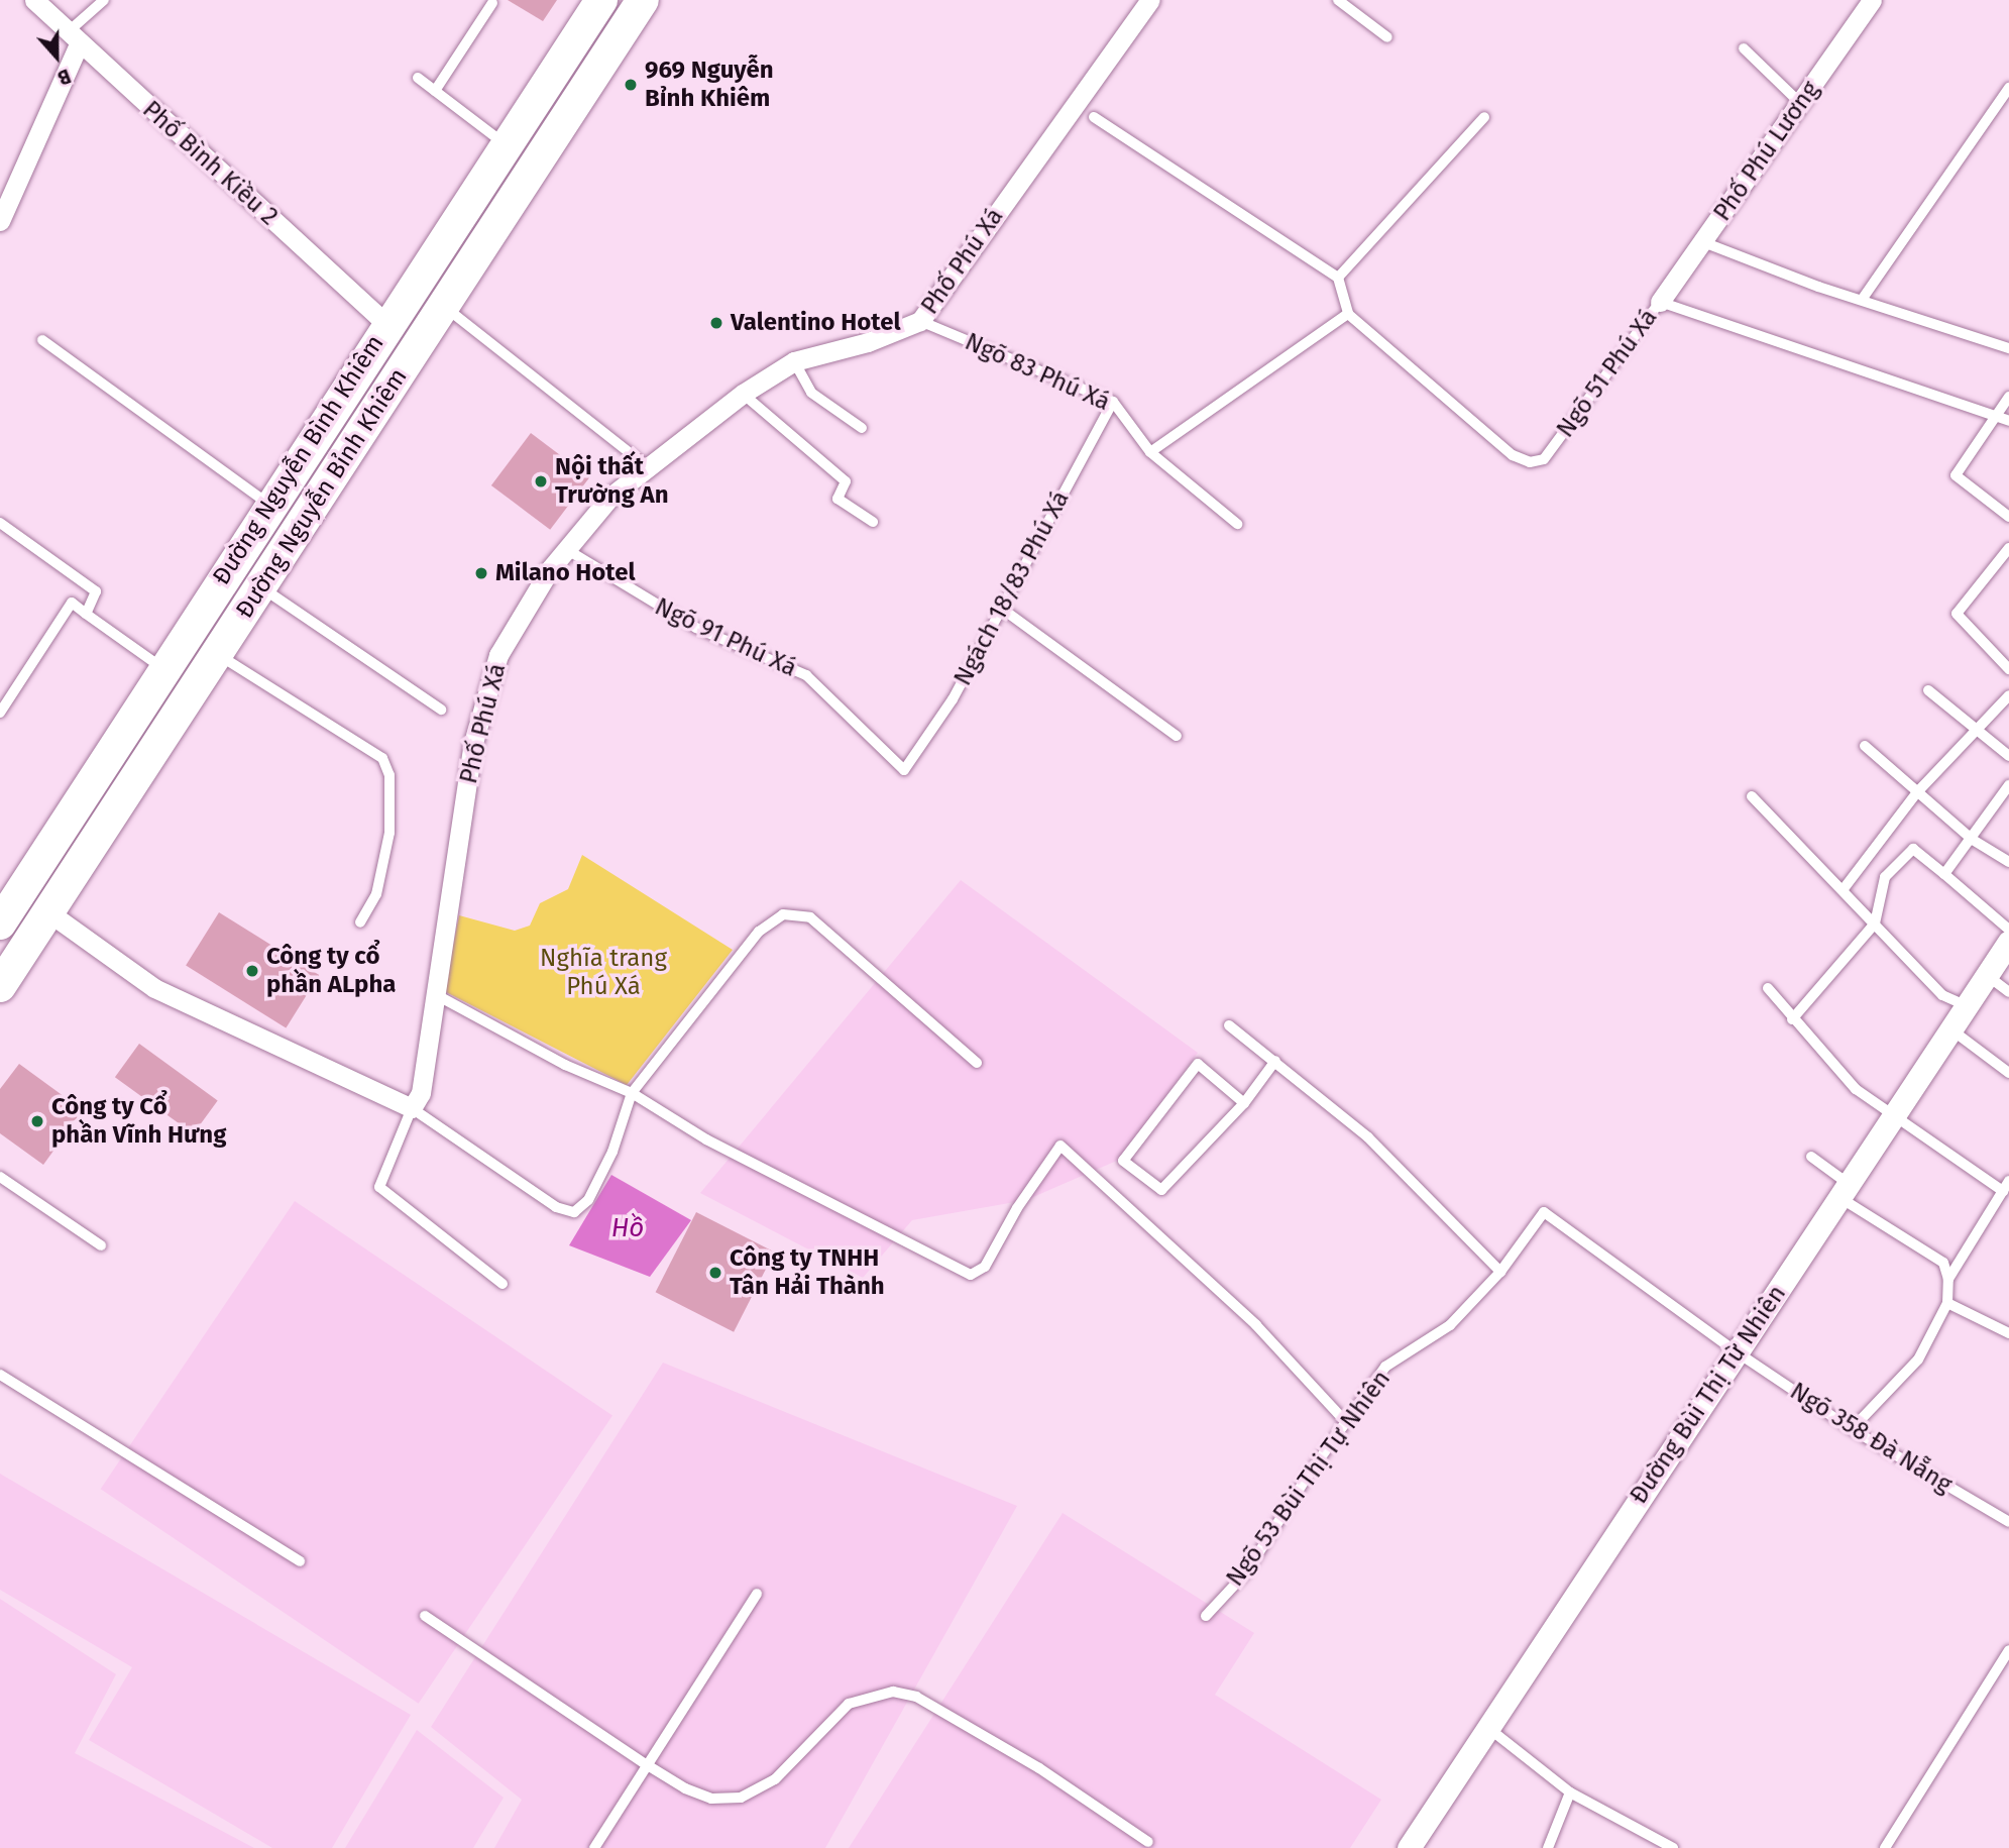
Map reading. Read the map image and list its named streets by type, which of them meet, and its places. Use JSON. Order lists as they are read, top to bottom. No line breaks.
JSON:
{"streets":{"highway":["Đường Nguyễn Bình Khiêm","Đường Nguyễn Bỉnh Khiêm"],"street":["Phố Phú Lương","Phố Bình Kiều 2","Phố Phú Xá","Đường Bùi Thị Từ Nhiên"],"lane":["Ngõ 83 Phú Xá","Ngõ 51 Phú Xá","Ngách 18/83 Phú Xá","Ngõ 91 Phú Xá","Ngõ 358 Đà Nẵng","Ngõ 53 Bùi Thị Tự Nhiên"]},"crossings":[["Phố Phú Lương","Ngõ 51 Phú Xá"],["Phố Bình Kiều 2","Đường Nguyễn Bình Khiêm"],["Phố Phú Xá","Ngõ 83 Phú Xá"],["Phố Phú Xá","Ngõ 91 Phú Xá"],["Ngõ 83 Phú Xá","Ngách 18/83 Phú Xá"],["Ngách 18/83 Phú Xá","Ngõ 91 Phú Xá"],["Đường Bùi Thị Từ Nhiên","Ngõ 358 Đà Nẵng"],["Đường Bùi Thị Từ Nhiên","Ngõ 53 Bùi Thị Tự Nhiên"],["Ngõ 358 Đà Nẵng","Ngõ 53 Bùi Thị Tự Nhiên"]],"water":["Hồ"],"parks":["Nghĩa trang Phú Xá"],"places":["969 Nguyễn Bỉnh Khiêm","Valentino Hotel","Nội thất Trường An","Milano Hotel","Công ty cổ phần ALpha","Công ty Cổ phần Vĩnh Hưng","Công ty TNHH Tân Hải Thành"],"north":"bottom"}
